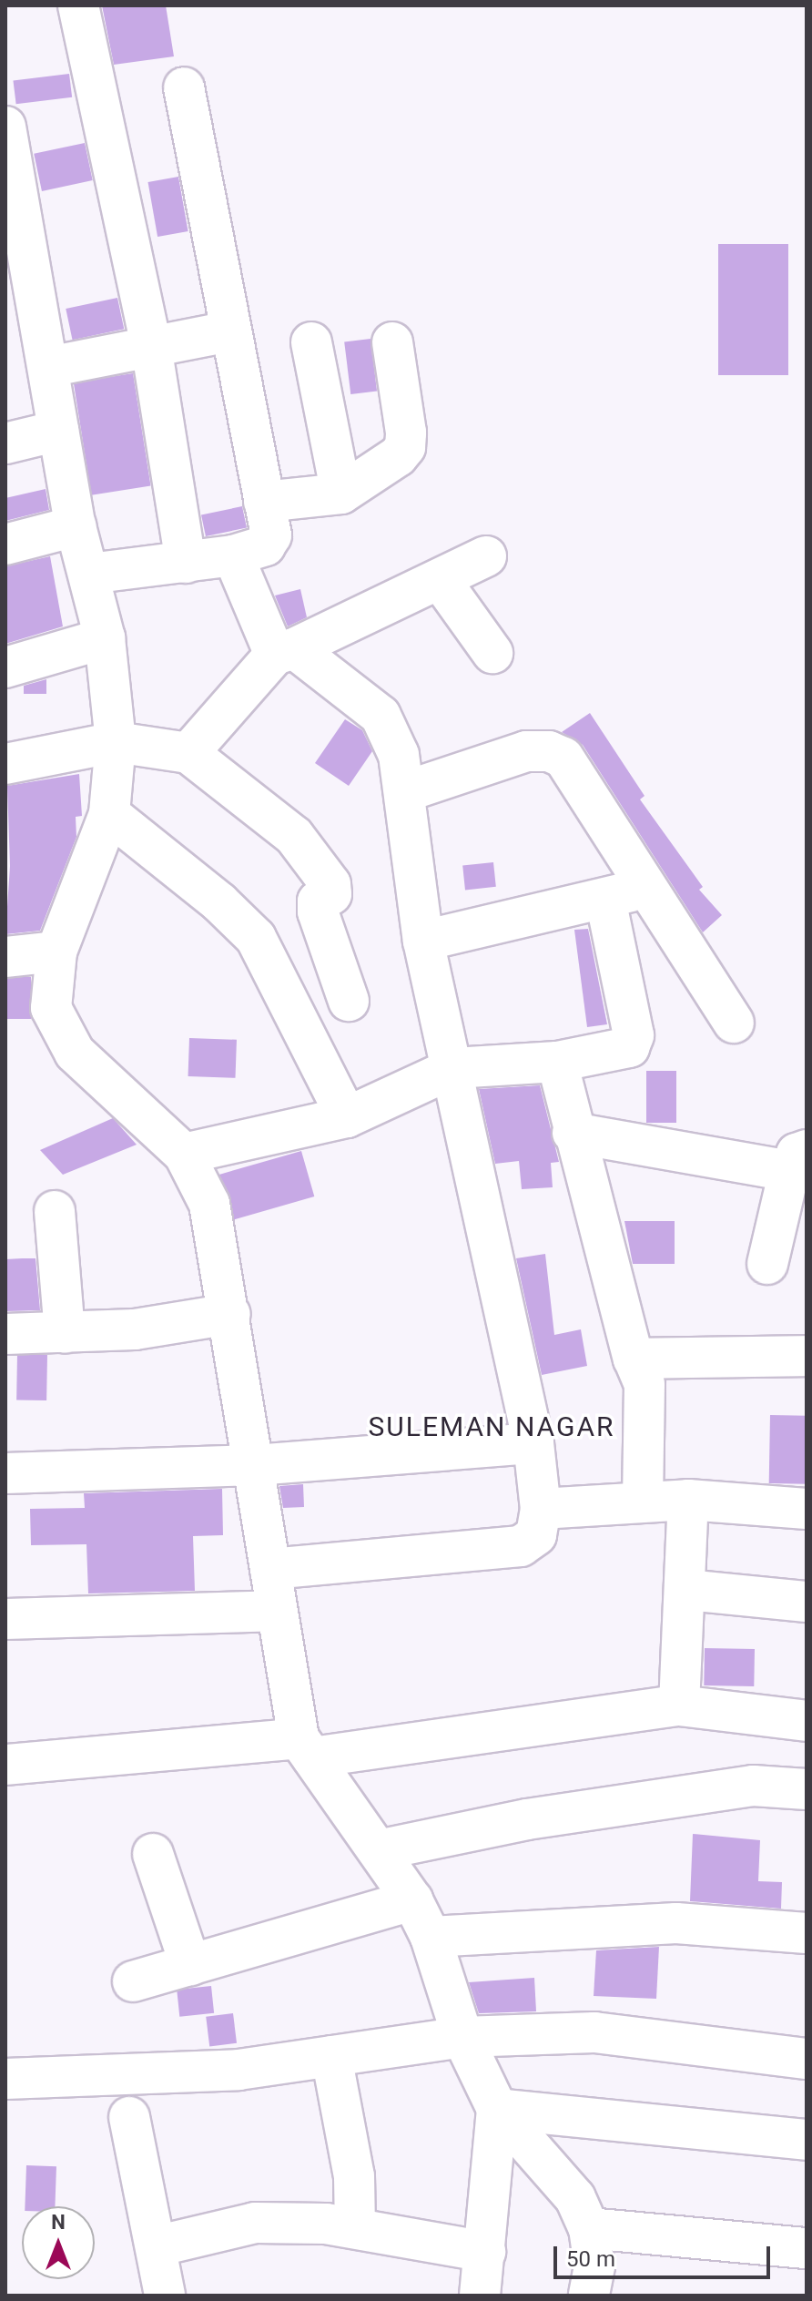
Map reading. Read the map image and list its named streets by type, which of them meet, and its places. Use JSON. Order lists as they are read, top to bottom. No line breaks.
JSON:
{"districts":["SULEMAN NAGAR"],"scale_bar":"50 m","north":"top"}
